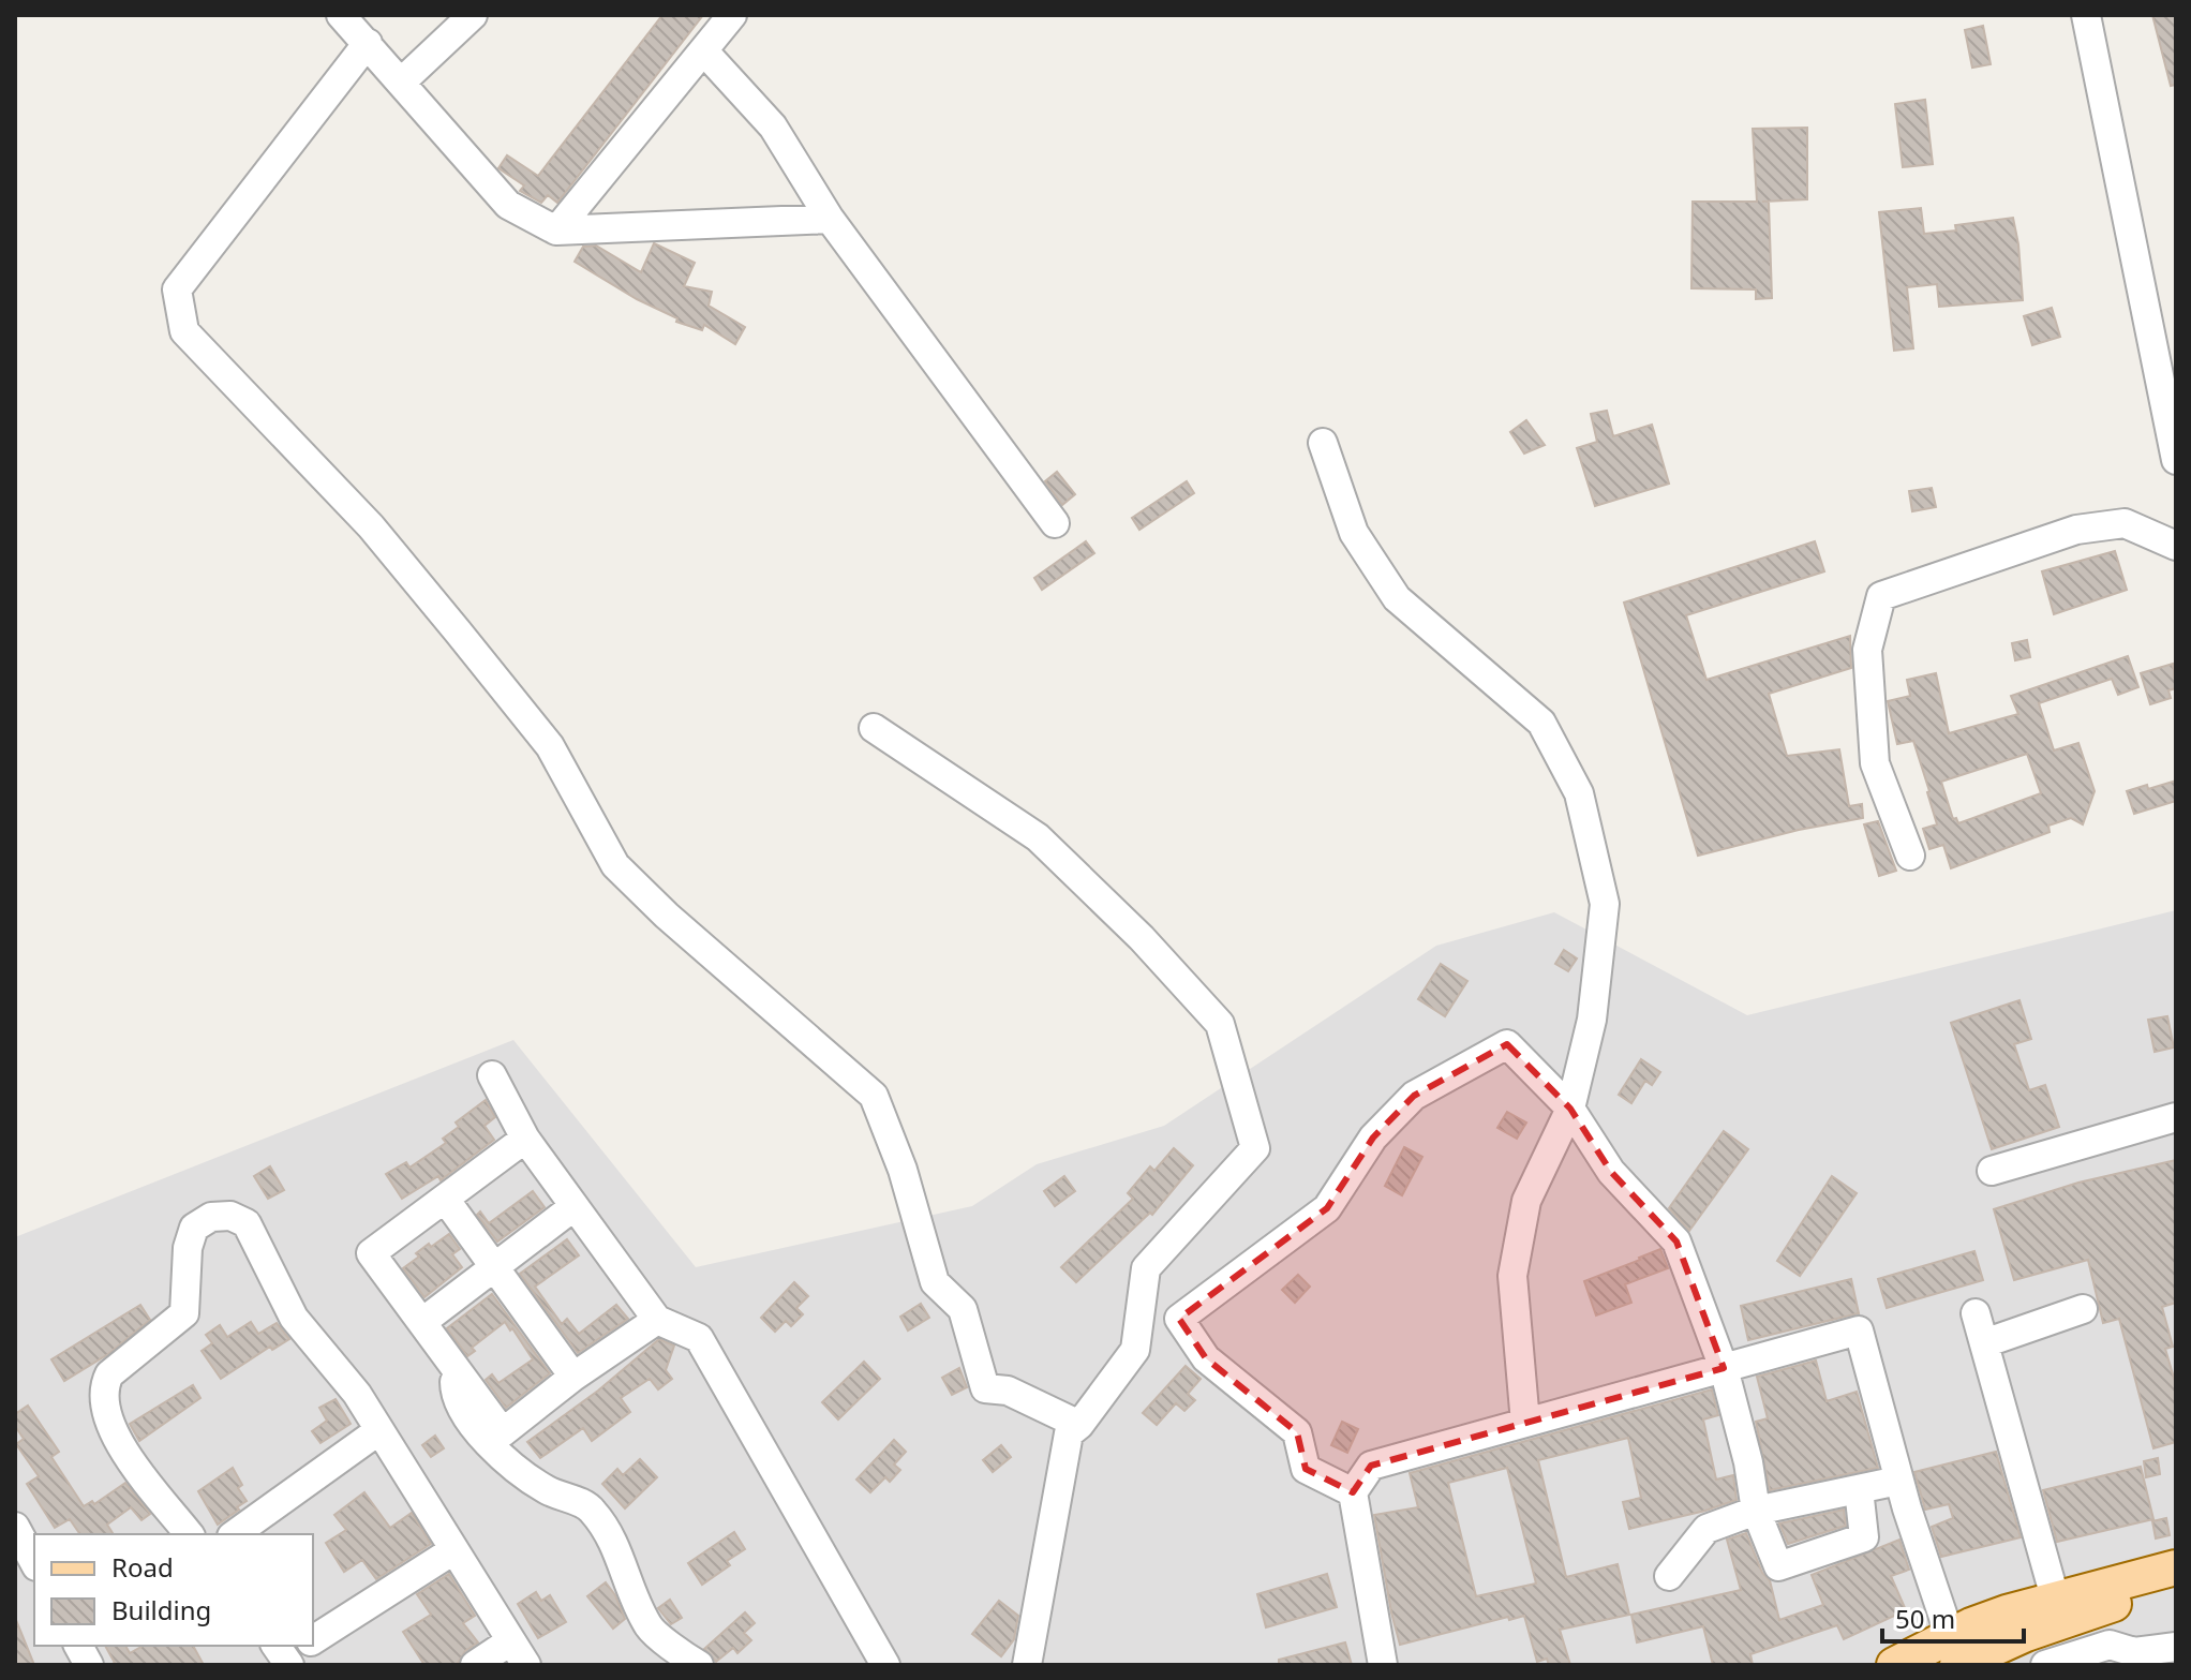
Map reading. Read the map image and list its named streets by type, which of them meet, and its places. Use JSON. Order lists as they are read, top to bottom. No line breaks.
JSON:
{"legend":["Road","Building"],"scale_bar":"50 m"}
